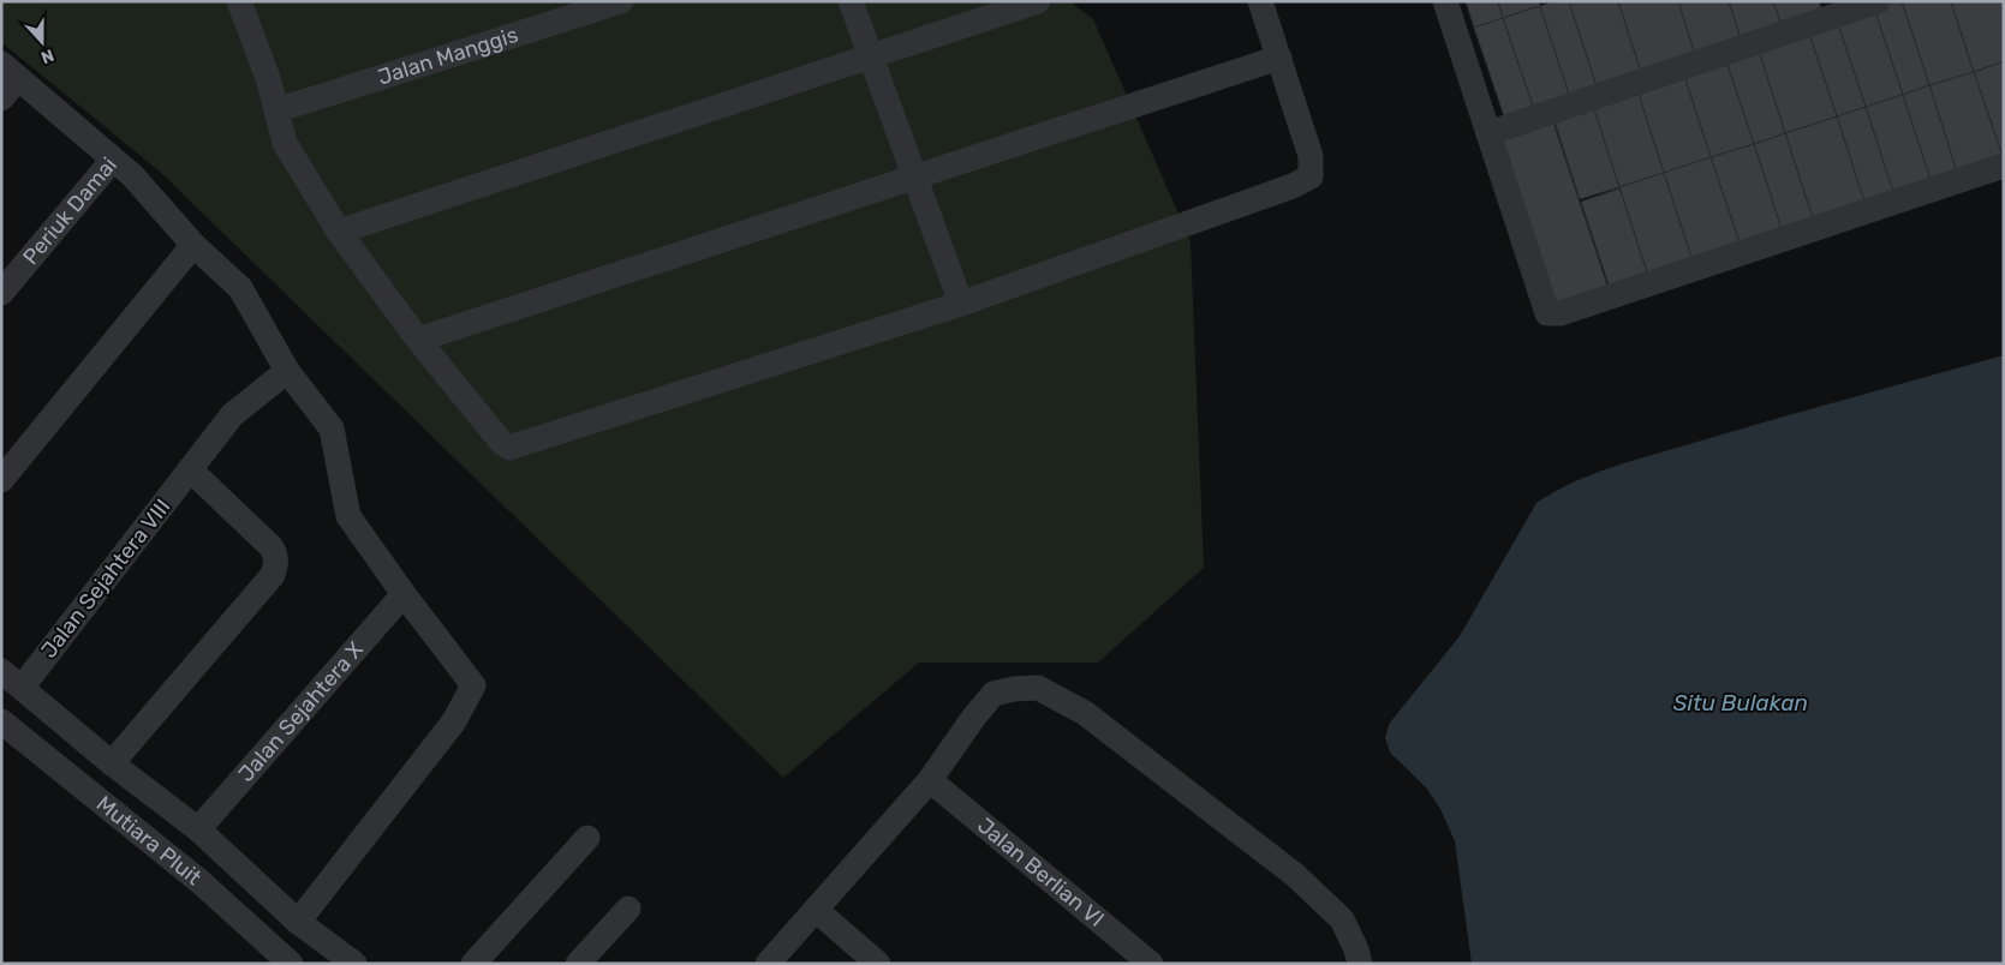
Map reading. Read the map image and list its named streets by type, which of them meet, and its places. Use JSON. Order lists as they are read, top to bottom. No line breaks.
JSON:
{"streets":{"street":["Jalan Manggis","Periuk Damai","Jalan Sejahtera VIII","Jalan Sejahtera X","Mutiara Pluit","Jalan Berlian VI"]},"water":["Situ Bulakan"],"north":"bottom"}
